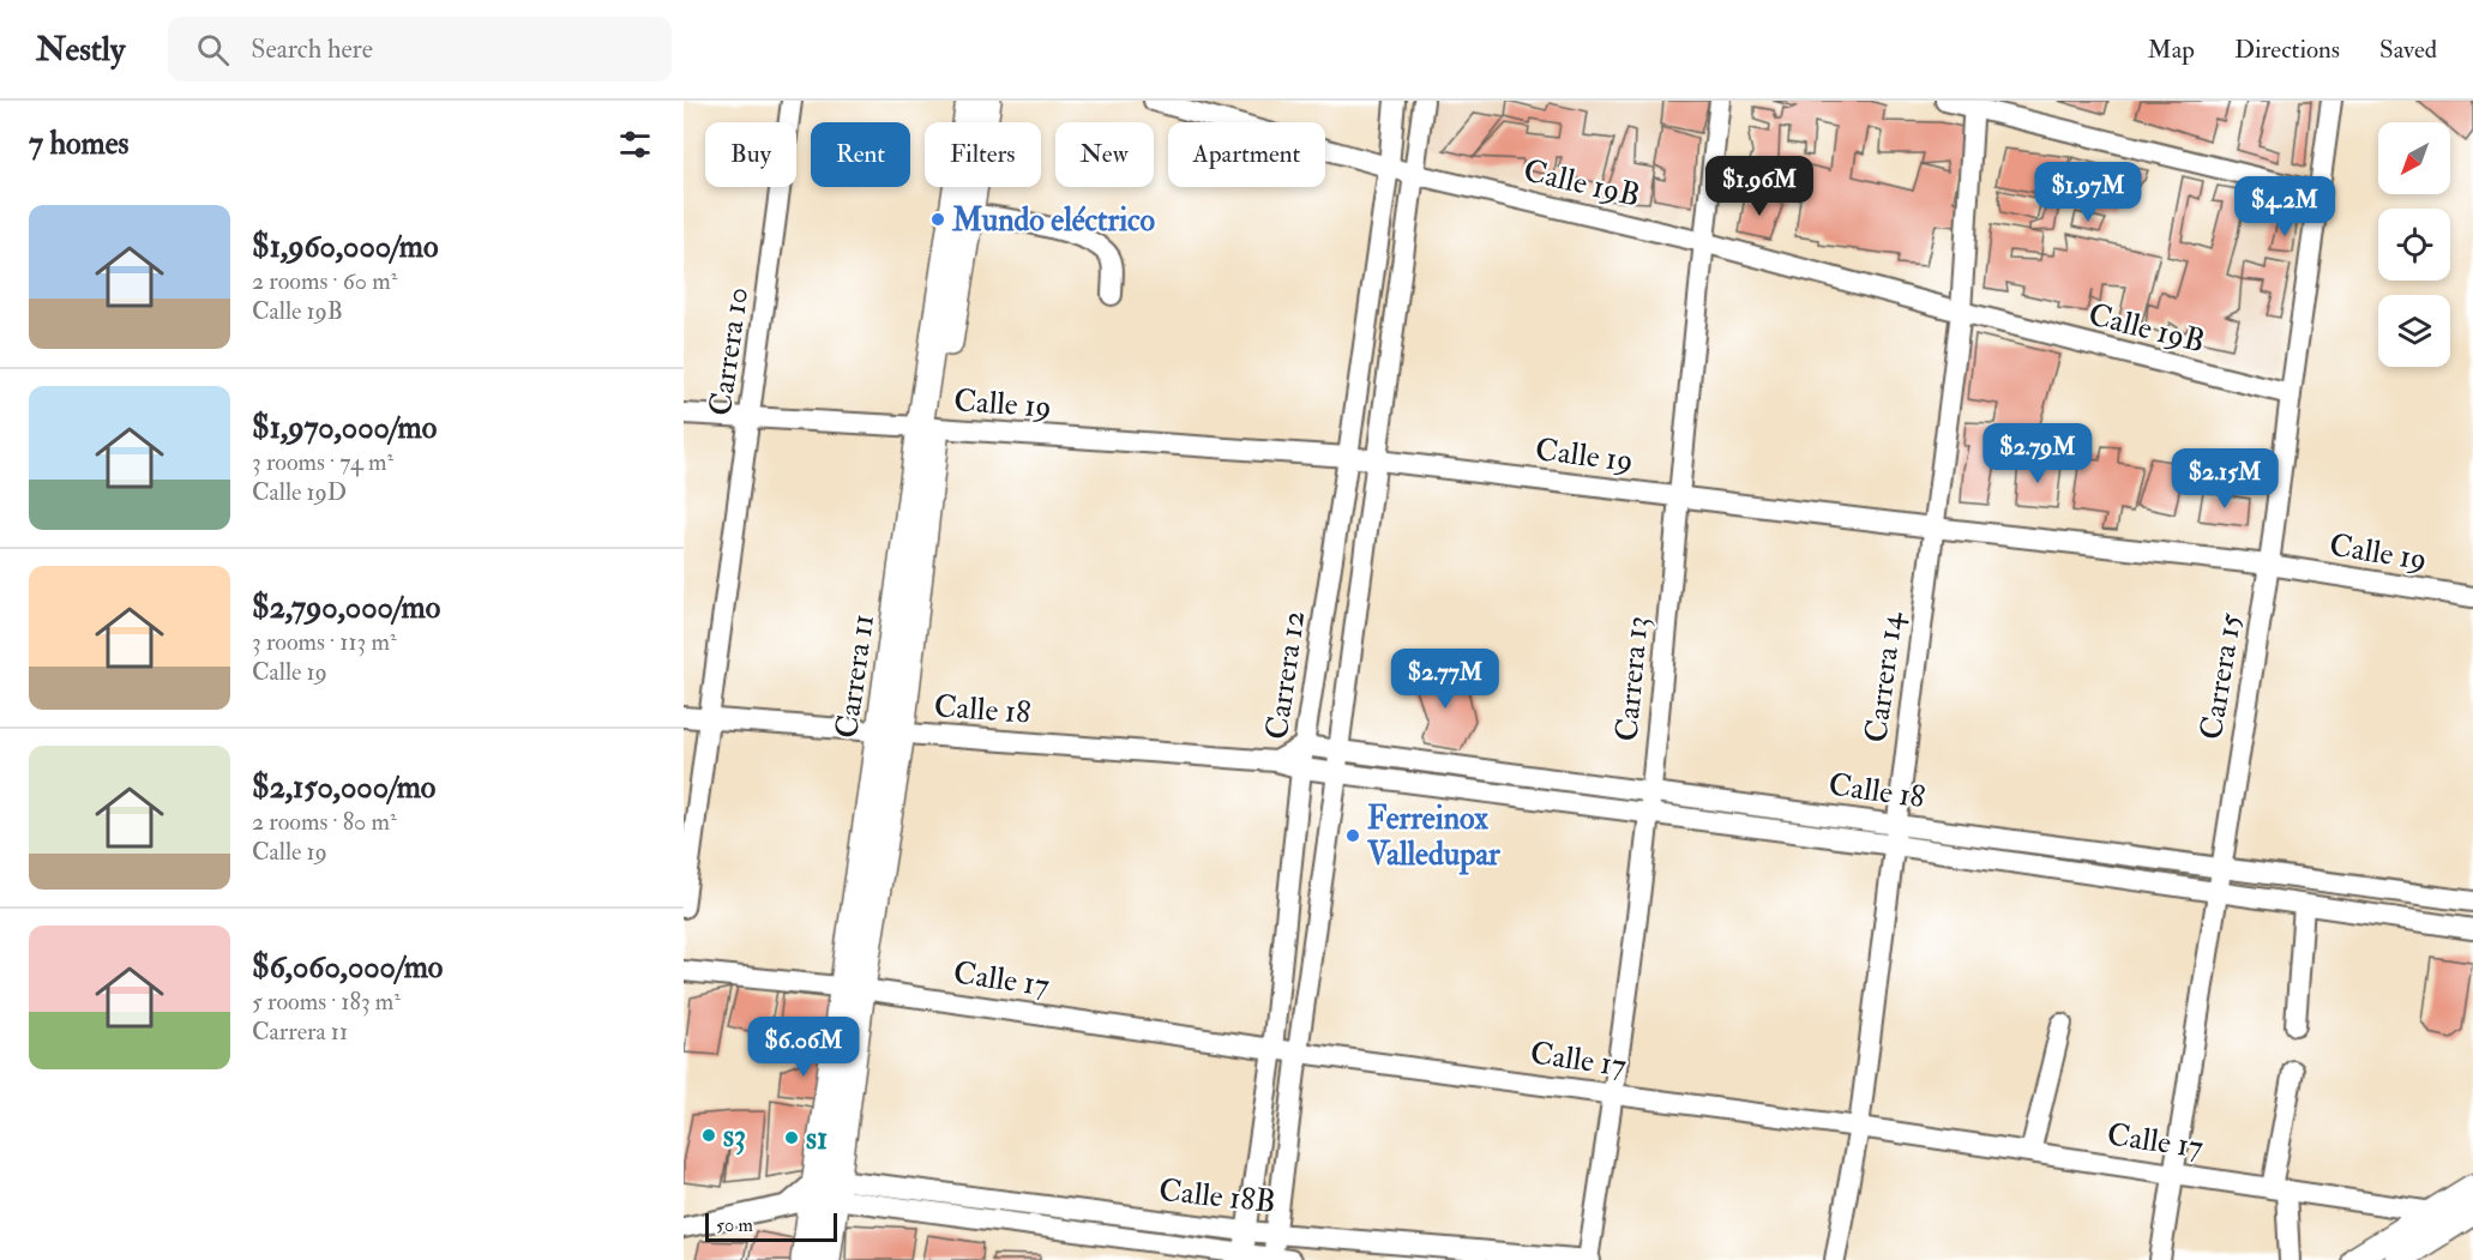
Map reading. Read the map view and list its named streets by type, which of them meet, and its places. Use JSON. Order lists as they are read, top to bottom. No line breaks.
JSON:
{"streets":{"main road":["Carrera 11"],"street":["Calle 19B","Carrera 10","Calle 19","Carrera 12","Carrera 15","Carrera 14","Carrera 13","Calle 18","Calle 17","Calle 18B"]},"crossings":[["Calle 19B","Carrera 12"],["Calle 19B","Carrera 15"],["Calle 19B","Carrera 14"],["Calle 19B","Carrera 13"],["Carrera 10","Calle 19"],["Carrera 10","Calle 18"],["Calle 19","Carrera 12"],["Calle 19","Carrera 11"],["Calle 19","Carrera 15"],["Calle 19","Carrera 14"],["Calle 19","Carrera 13"],["Carrera 12","Calle 18"],["Carrera 12","Calle 17"],["Carrera 12","Calle 18B"],["Carrera 11","Calle 18"],["Carrera 11","Calle 17"],["Carrera 11","Calle 18B"],["Carrera 15","Calle 18"],["Carrera 15","Calle 17"],["Carrera 14","Calle 18"],["Carrera 14","Calle 17"],["Carrera 13","Calle 18"],["Carrera 13","Calle 17"],["Carrera 13","Calle 18B"]],"places":["Mundo eléctrico","Ferreinox Valledupar","s3","s1"],"scale_bar":"50 m","north":"bottom left","page":{"header":"Nestly","search":"Search here","nav":["Map","Directions","Saved"],"heading":"7 homes","chip":["Buy","Rent","Filters","New","Apartment"],"price":["$1.96M","$1.97M","$4.2M","$2.79M","$2.15M","$2.77M","$6.06M"],"list":[{"name":"$1,960,000/mo","note":"2 rooms · 60 m² · Calle 19B"},{"name":"$1,970,000/mo","note":"3 rooms · 74 m² · Calle 19D"},{"name":"$2,790,000/mo","note":"3 rooms · 113 m² · Calle 19"},{"name":"$2,150,000/mo","note":"2 rooms · 80 m² · Calle 19"},{"name":"$6,060,000/mo","note":"5 rooms · 183 m² · Carrera 11"}],"scale":"50 m"}}
